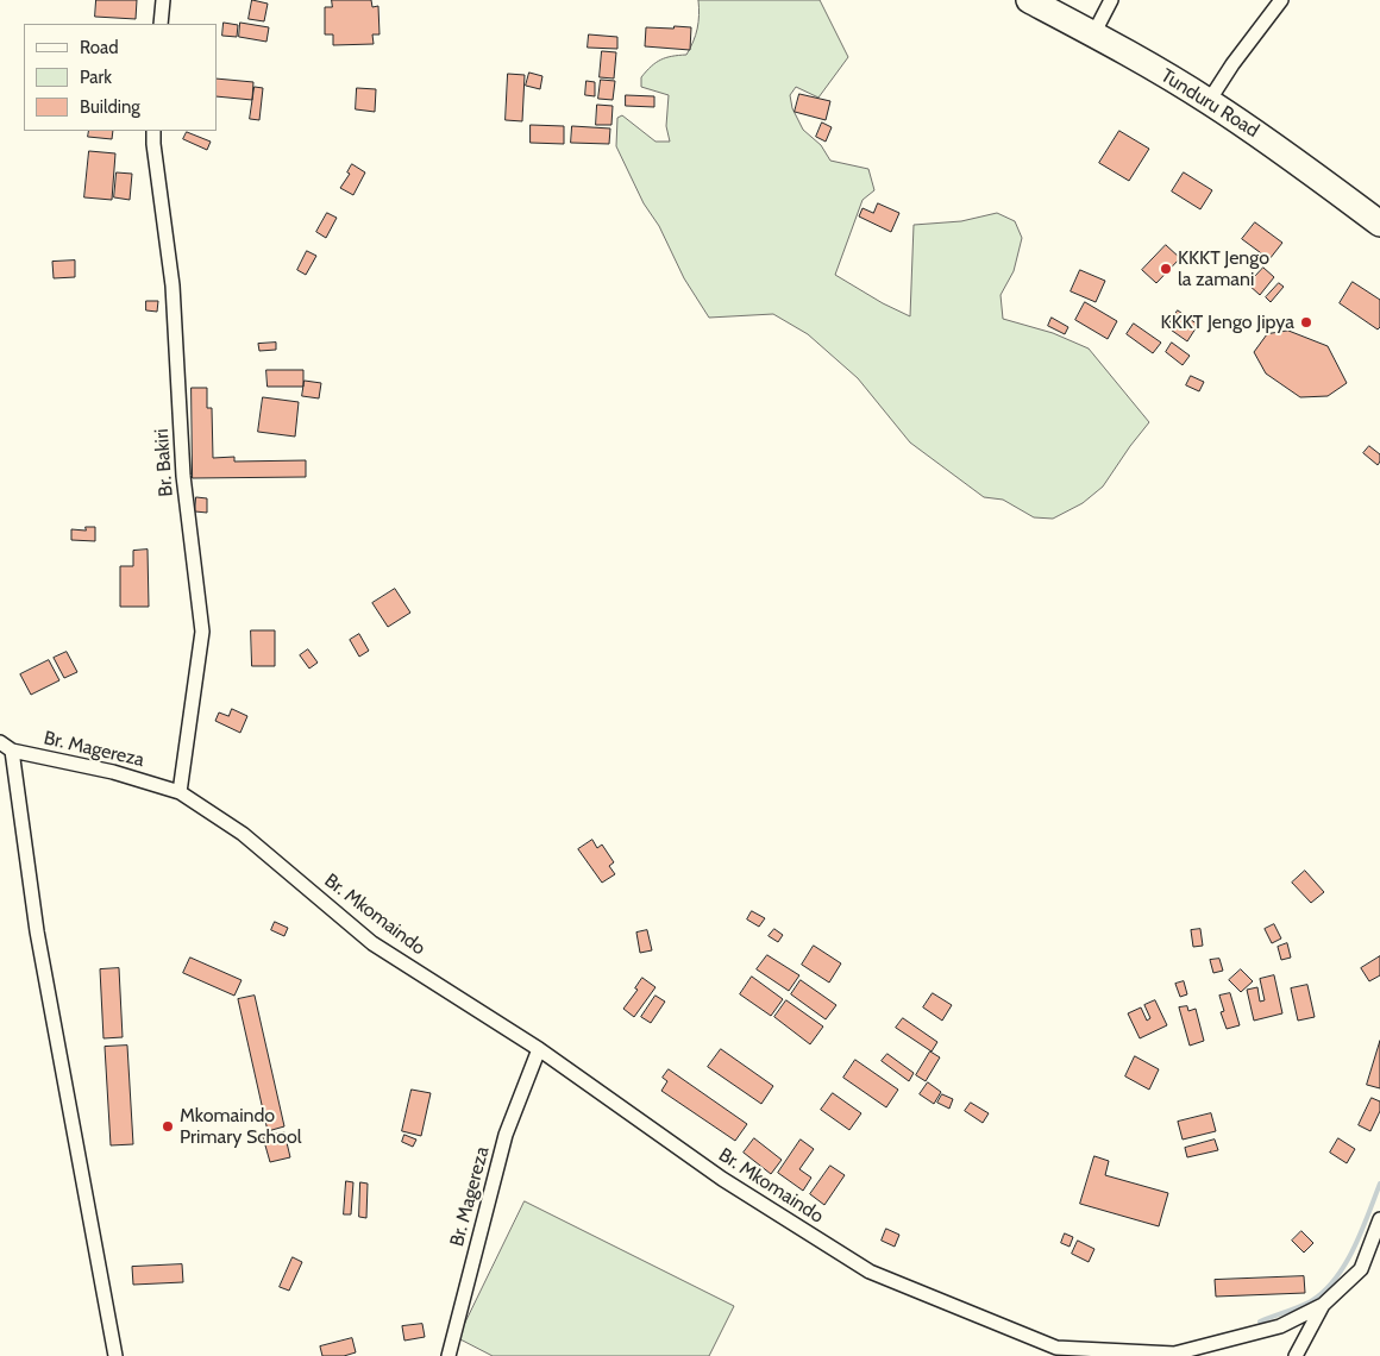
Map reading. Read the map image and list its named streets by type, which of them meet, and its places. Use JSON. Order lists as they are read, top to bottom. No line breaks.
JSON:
{"streets":{"highway":["Tunduru Road"],"street":["Br. Bakiri","Br. Magereza","Br. Mkomaindo"]},"crossings":[["Br. Bakiri","Br. Magereza"],["Br. Bakiri","Br. Mkomaindo"],["Br. Magereza","Br. Mkomaindo"]],"places":["KKKT Jengo la zamani","KKKT Jengo Jipya","Mkomaindo Primary School"],"legend":["Road","Park","Building"]}
